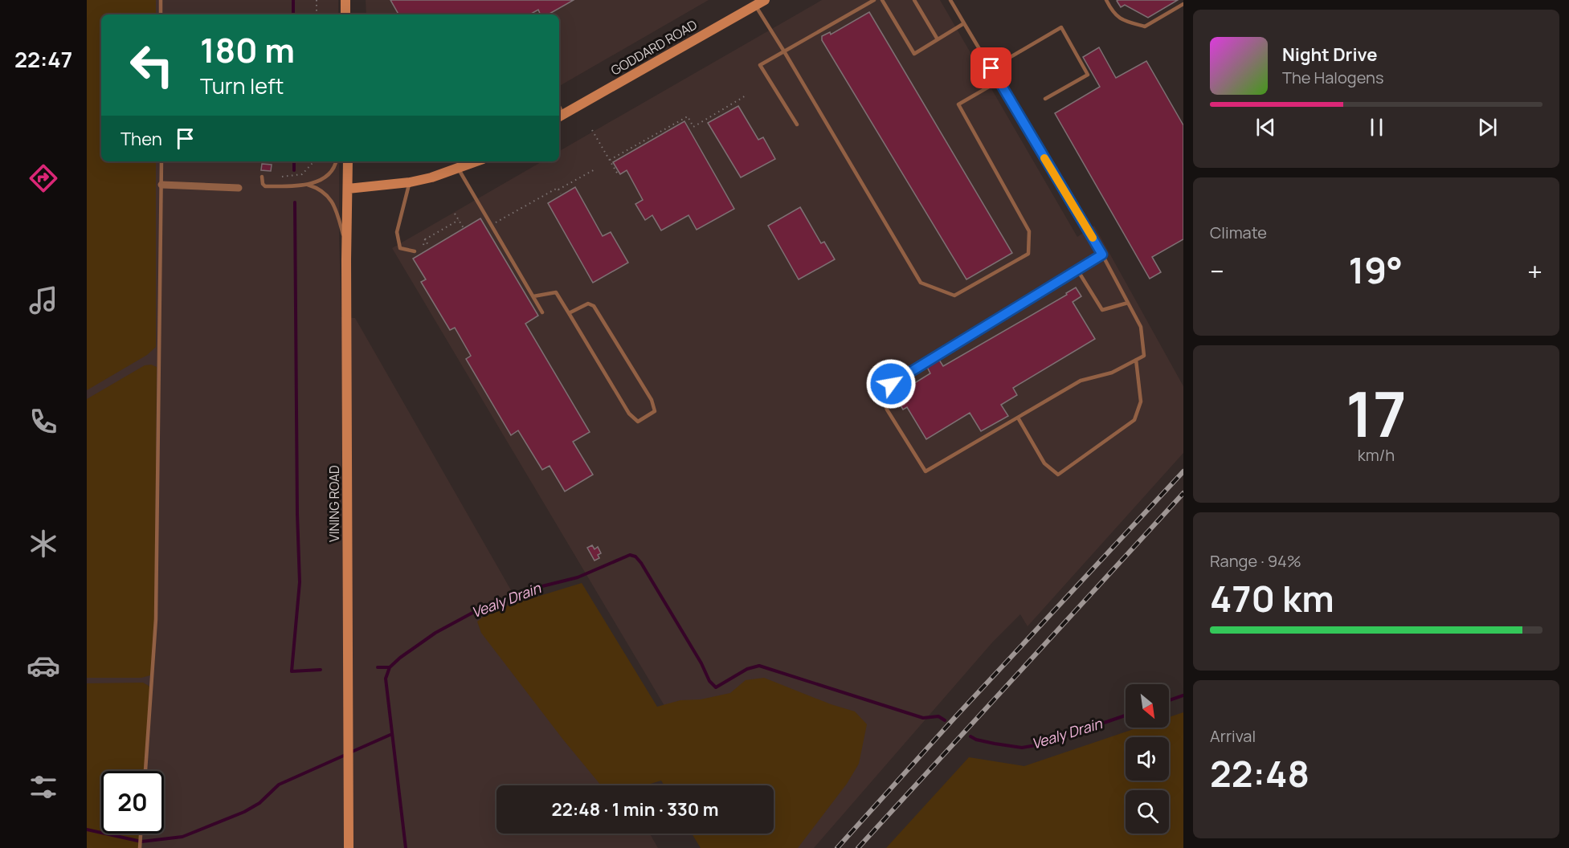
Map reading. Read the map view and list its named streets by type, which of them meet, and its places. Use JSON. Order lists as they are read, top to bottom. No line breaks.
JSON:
{"streets":{"main road":["GODDARD ROAD","VINING ROAD"]},"water":["Vealy Drain"],"north":"bottom right","page":{"tabs":"22:47","turn":["180 m","Turn left"],"song":["Night Drive","The Halogens"],"then":"Then","tile":["Climate",["17","km/h"],["Range · 94%","470 km"],["Arrival","22:48"]],"heat":["−","19°","+"],"limit":"20","trip":"22:48 · 1 min · 330 m"}}
